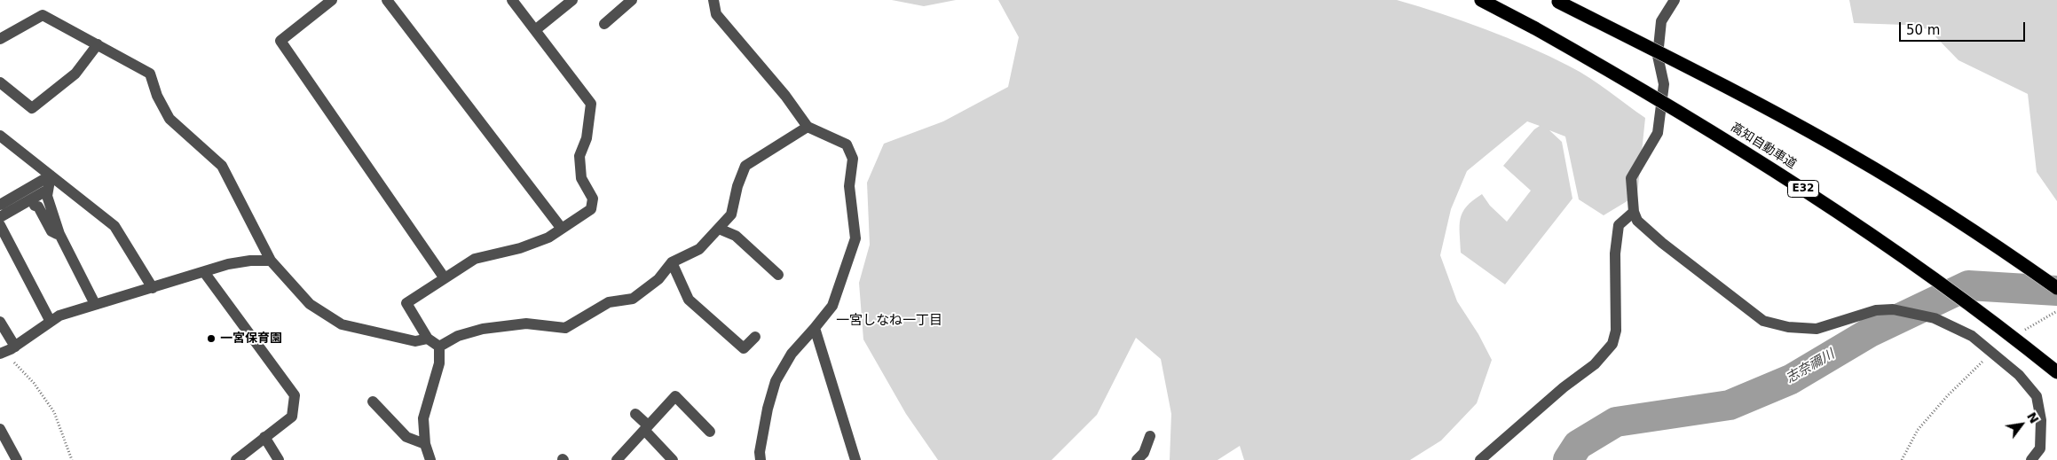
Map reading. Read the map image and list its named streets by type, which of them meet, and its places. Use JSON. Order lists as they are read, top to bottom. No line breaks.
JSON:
{"streets":{"highway":["高知自動車道","E32"]},"districts":["一宮しなね一丁目"],"water":["志奈禰川"],"places":["一宮保育園"],"scale_bar":"50 m","north":"top right"}
